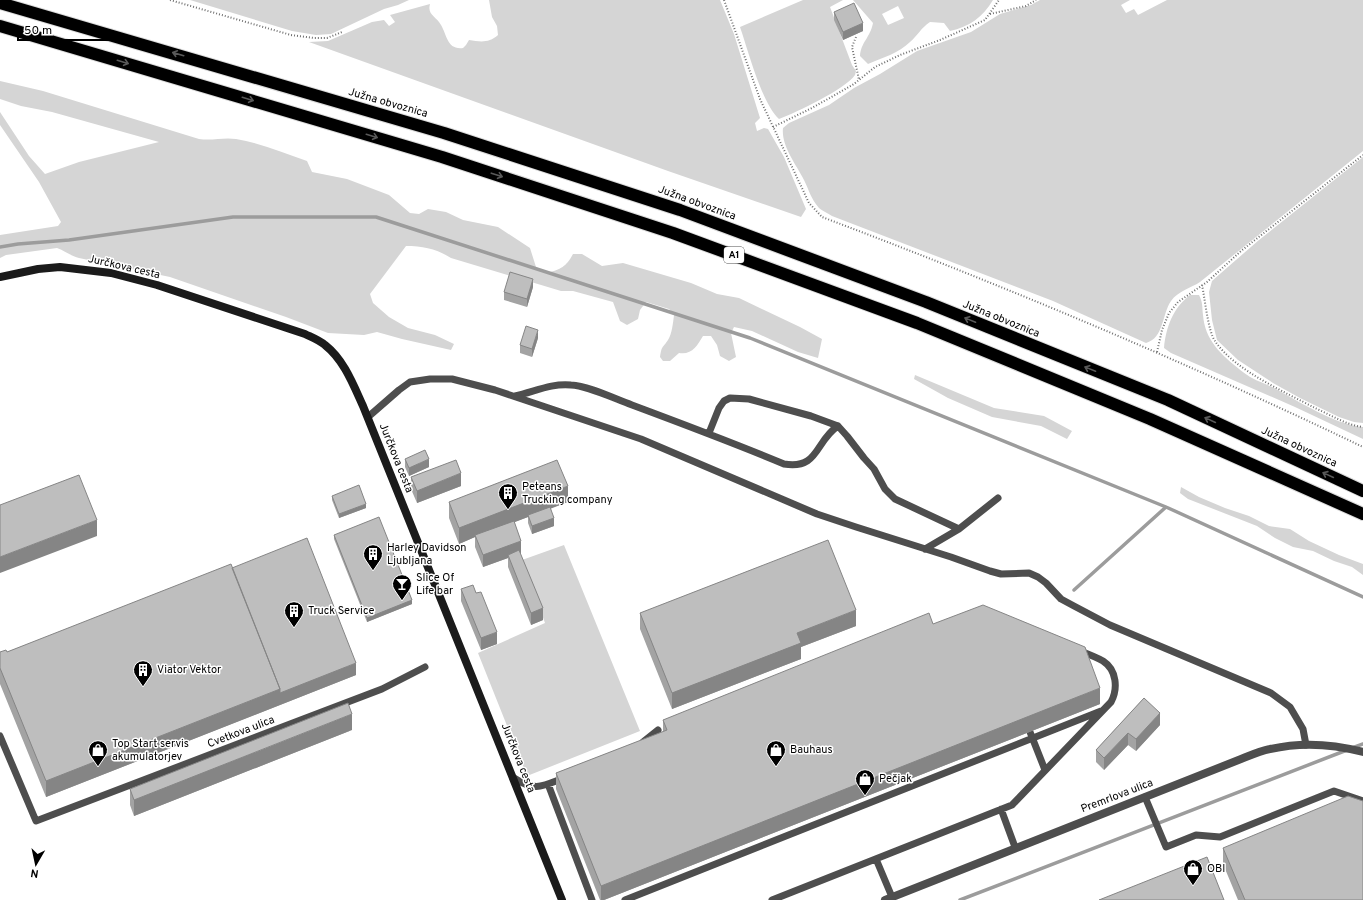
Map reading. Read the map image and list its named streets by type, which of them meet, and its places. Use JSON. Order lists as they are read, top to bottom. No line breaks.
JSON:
{"streets":{"highway":["Južna obvoznica","A1"],"street":["Jurčkova cesta","Premrlova ulica"],"lane":["Cvetkova ulica"]},"places":{"building":["Peteans Trucking company","Harley Davidson Ljubljana","Truck Service","Viator Vektor"],"bar":["Slice Of Life bar"],"shop":["Top Start servis akumulatorjev","Bauhaus","Pečjak","OBI"]},"scale_bar":"50 m","north":"bottom"}
